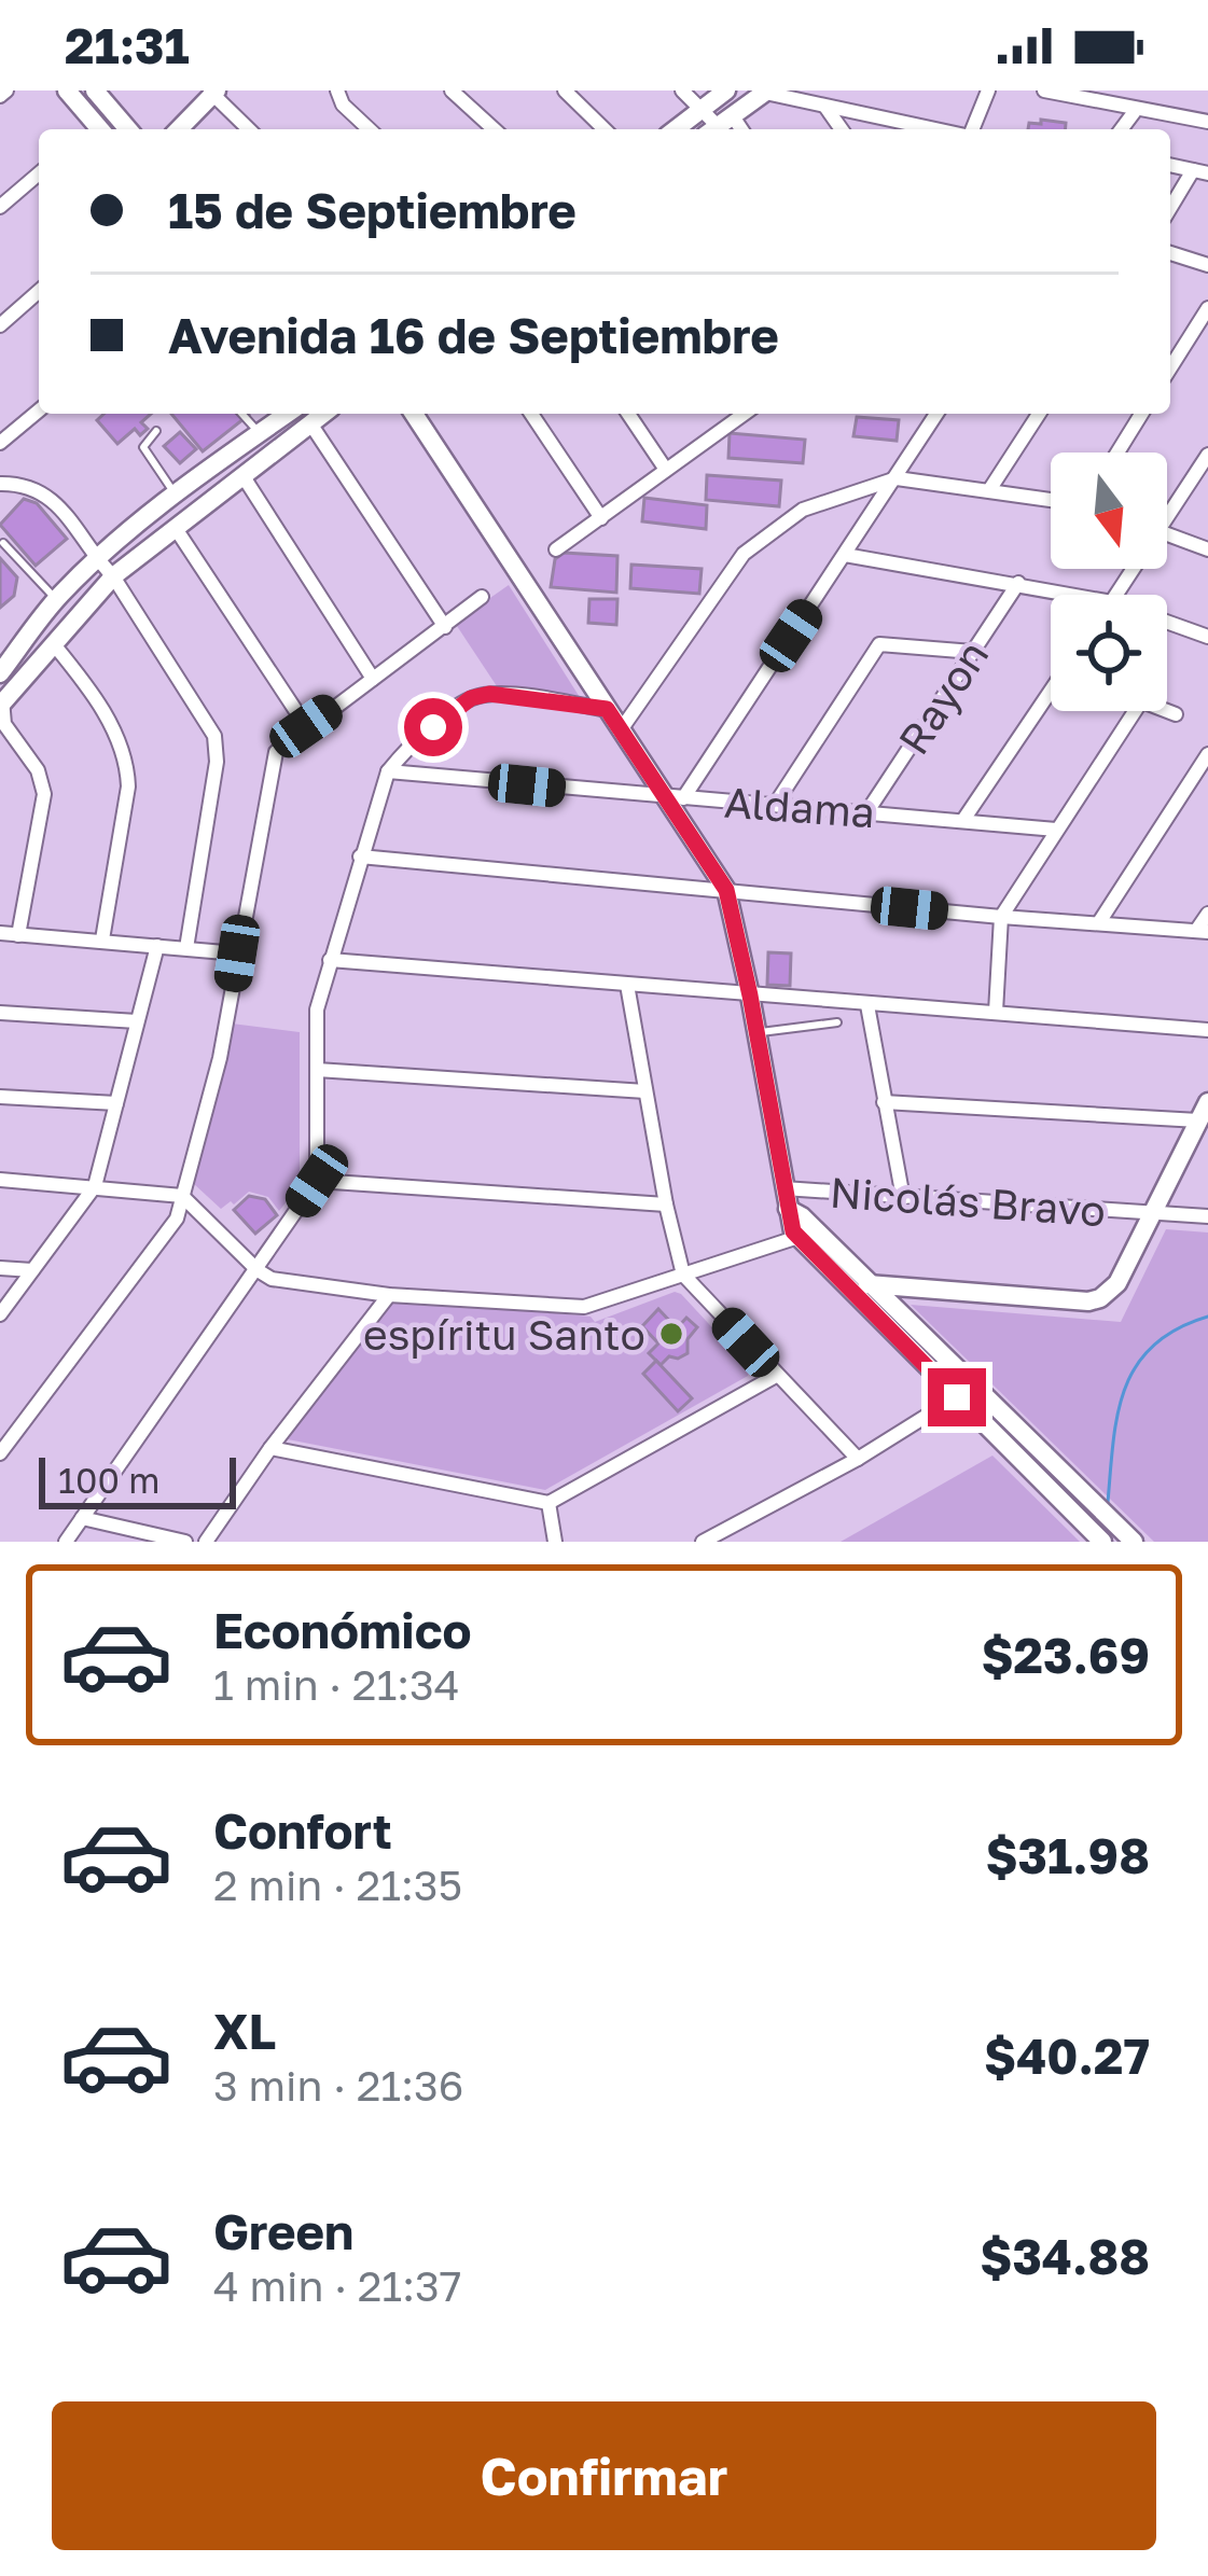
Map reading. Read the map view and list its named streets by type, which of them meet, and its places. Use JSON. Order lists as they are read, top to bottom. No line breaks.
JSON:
{"streets":{"street":["Rayon","Aldama","Nicolás Bravo"]},"crossings":[["Rayon","Aldama"]],"places":["espíritu Santo"],"scale_bar":"100 m","north":"bottom","page":{"status":"21:31","banner":["15 de Septiembre","Avenida 16 de Septiembre"],"scale":"100 m","list":[{"name":"Económico","note":"1 min · 21:34","value":"$23.69"},{"name":"Confort","note":"2 min · 21:35","value":"$31.98"},{"name":"XL","note":"3 min · 21:36","value":"$40.27"},{"name":"Green","note":"4 min · 21:37","value":"$34.88"}],"buttons":"Confirmar"}}
